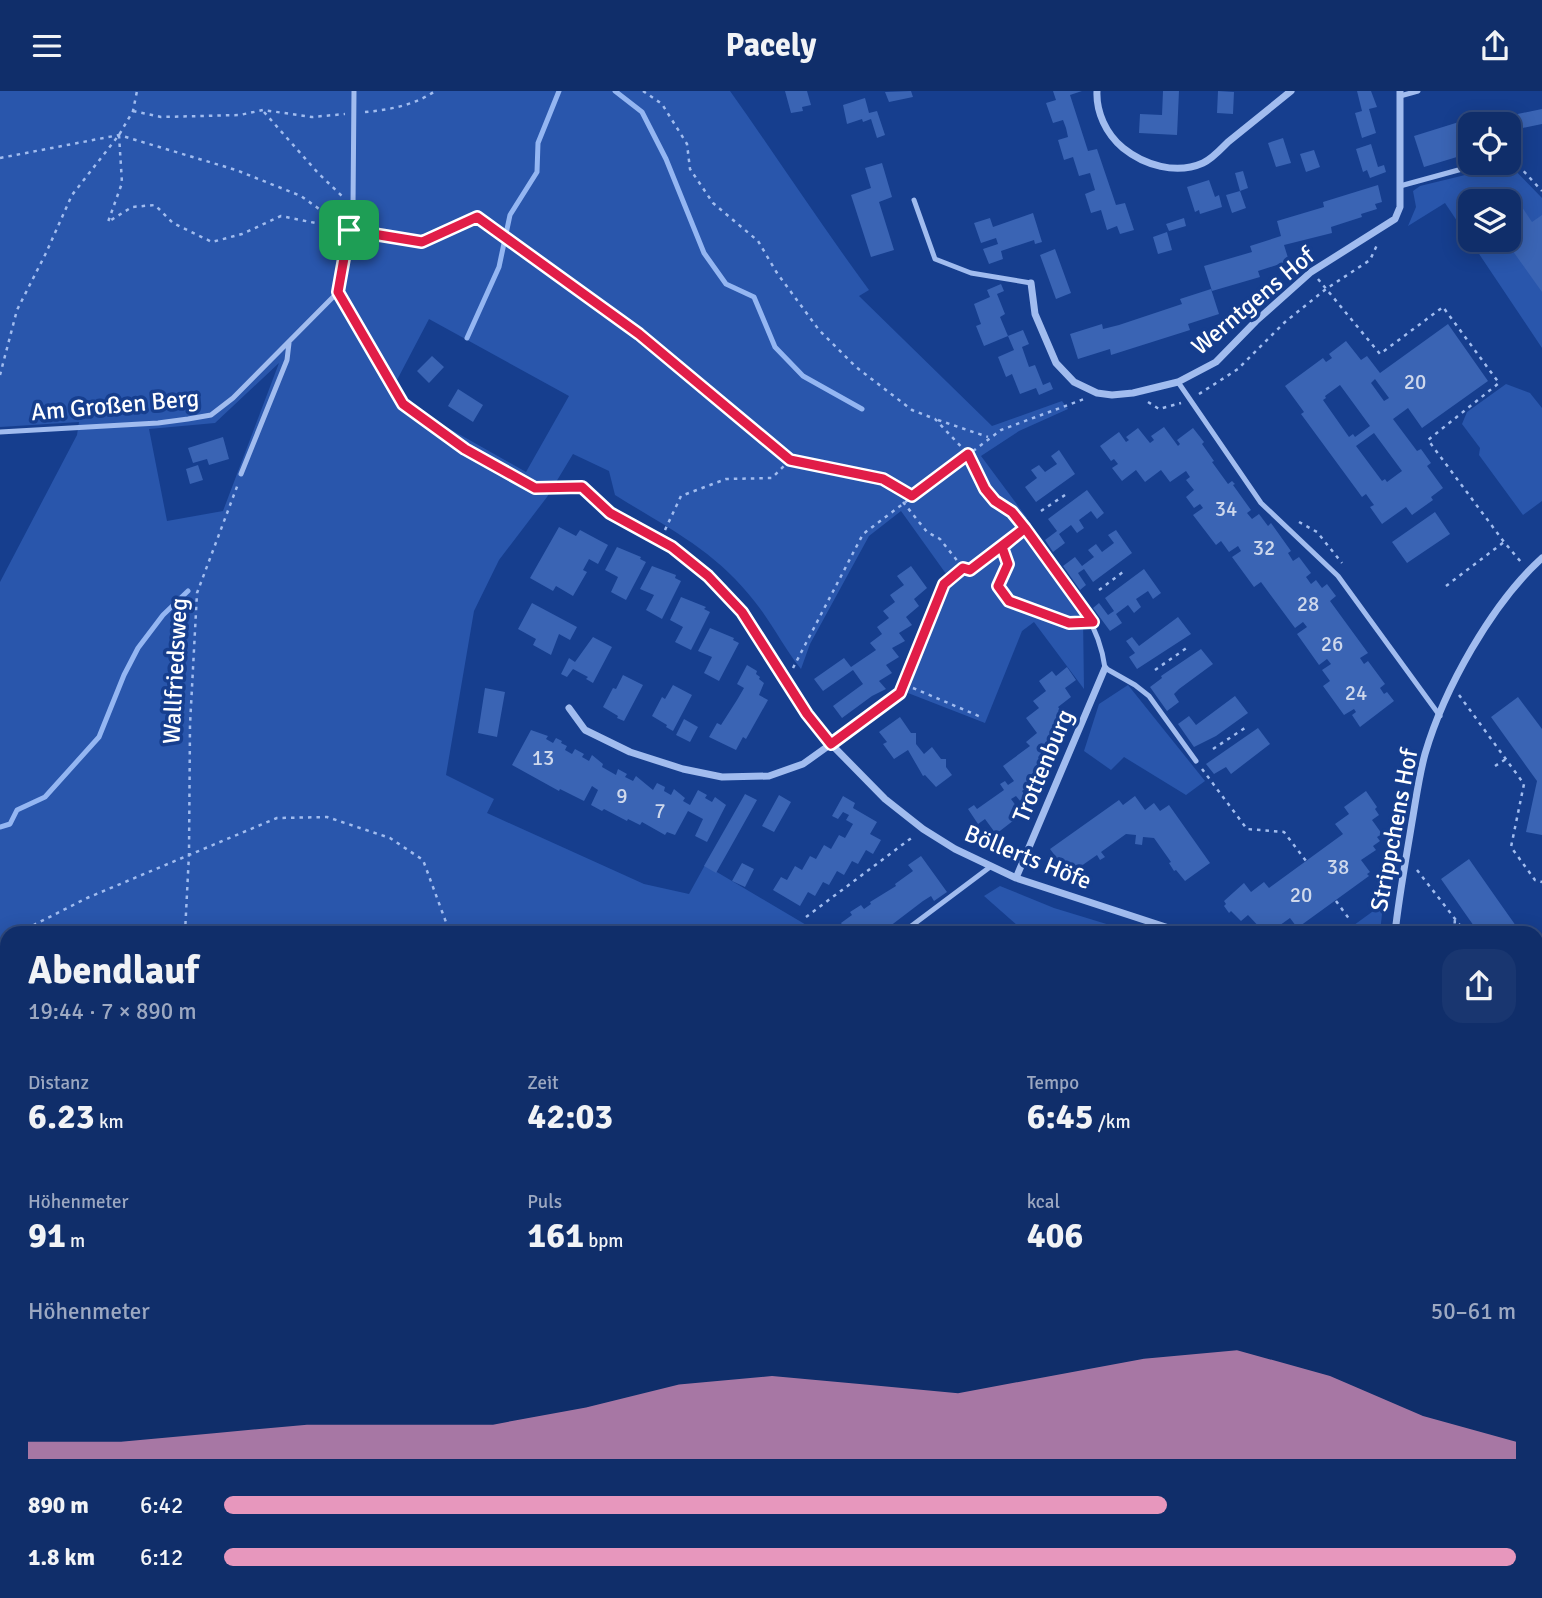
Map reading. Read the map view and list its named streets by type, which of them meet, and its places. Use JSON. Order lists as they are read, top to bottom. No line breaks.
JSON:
{"streets":{"street":["Werntgens Hof","Trottenburg","Strippchens Hof","Böllerts Höfe"],"lane":["Am Großen Berg"],"path":["Wallfriedsweg"]},"crossings":[["Trottenburg","Böllerts Höfe"]],"house_numbers":["20","34","32","28","26","24","13","9","7","38","20"],"page":{"header":"Pacely","heading":["Abendlauf","19:44 · 7 × 890 m"],"stats":[["Distanz","6.23 km"],["Zeit","42:03"],["Tempo","6:45 /km"],["Höhenmeter","91 m"],["Puls","161 bpm"],["kcal","406"]],"chart":["Höhenmeter","50–61 m"],"list":[{"name":"890 m","note":"6:42"},{"name":"1.8 km","note":"6:12"}]}}
